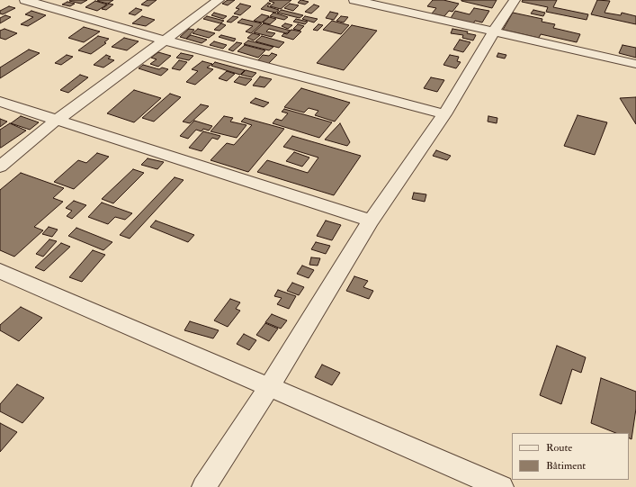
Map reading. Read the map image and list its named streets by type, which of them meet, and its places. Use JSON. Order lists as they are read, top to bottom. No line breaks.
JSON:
{"legend":["Route","Bâtiment"]}
